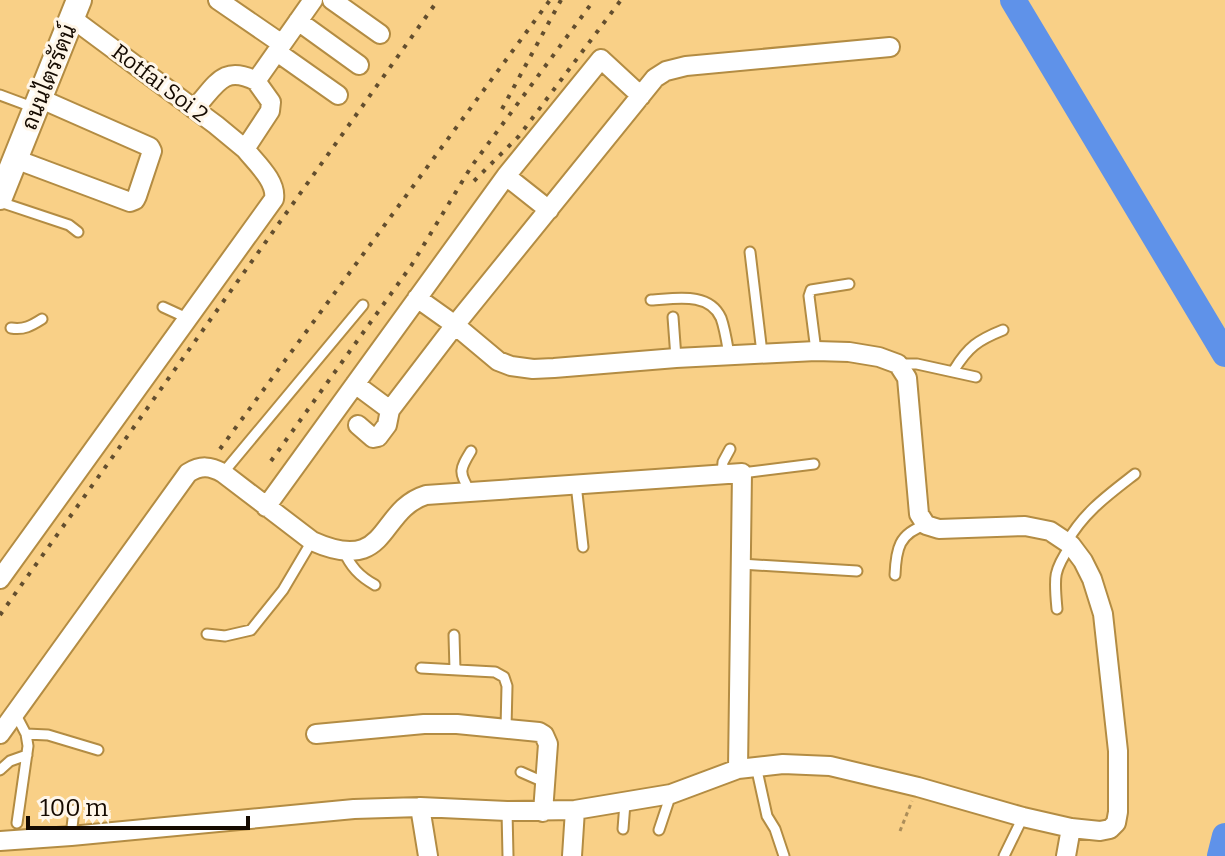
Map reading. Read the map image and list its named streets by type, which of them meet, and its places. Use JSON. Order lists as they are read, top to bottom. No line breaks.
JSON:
{"streets":{"main road":["ถนนไตรรัตน์"],"street":["Rotfai Soi 2"]},"crossings":[["ถนนไตรรัตน์","Rotfai Soi 2"]],"scale_bar":"100 m"}
